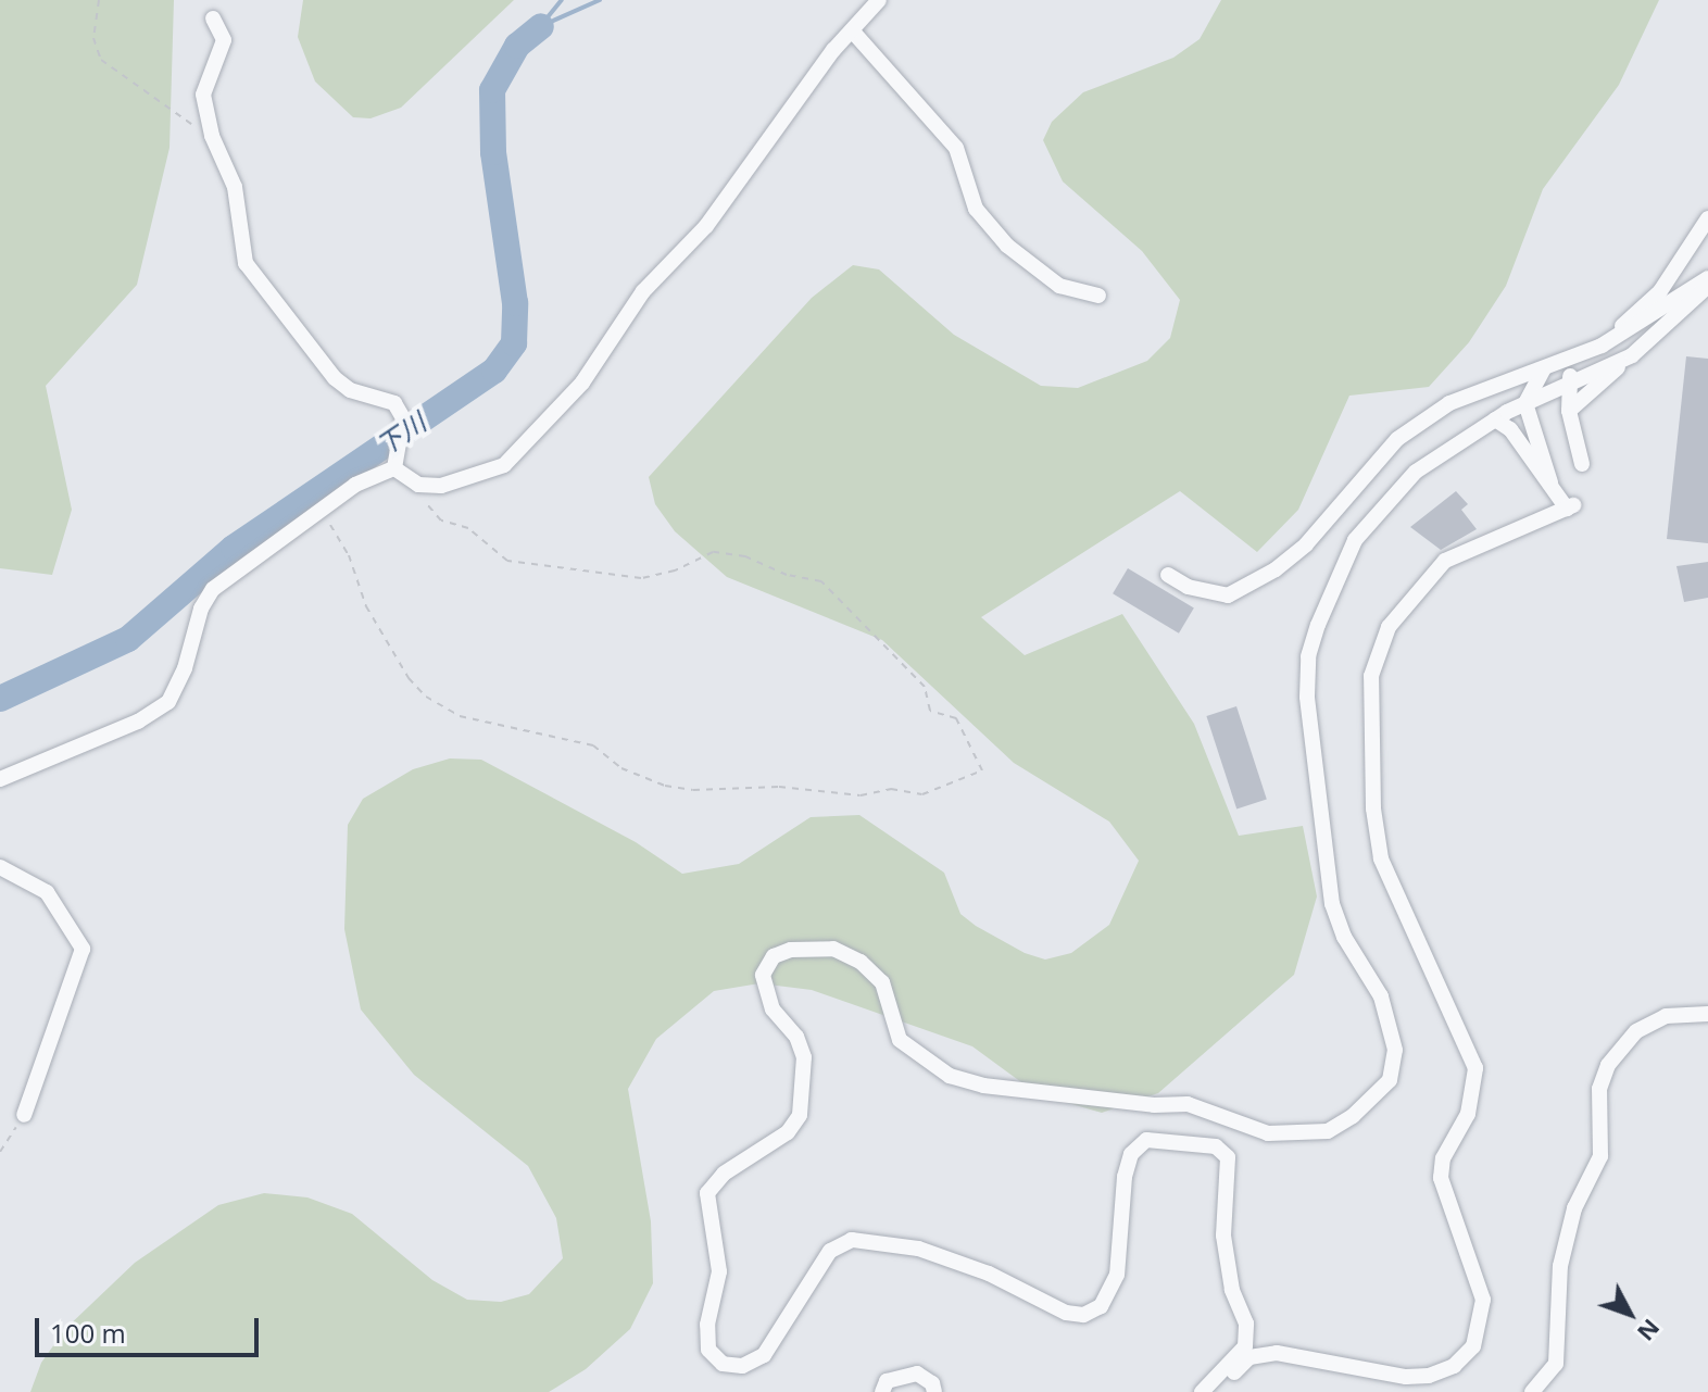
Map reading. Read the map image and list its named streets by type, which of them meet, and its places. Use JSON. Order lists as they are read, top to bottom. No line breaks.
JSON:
{"water":["下川"],"scale_bar":"100 m","north":"bottom right"}
